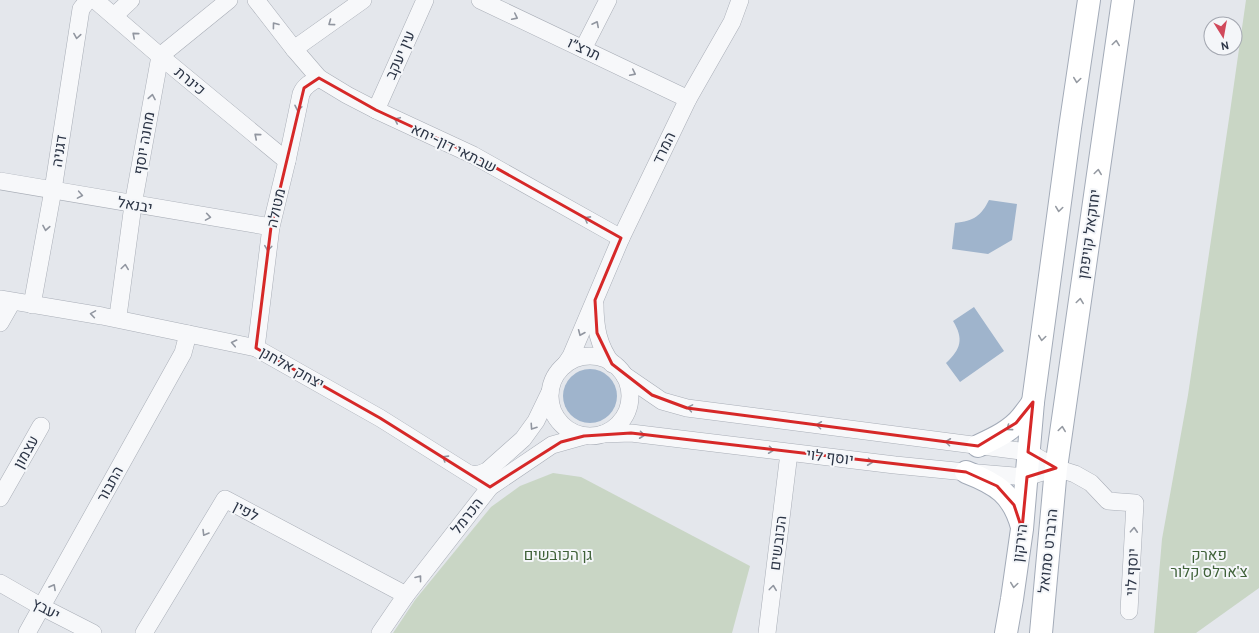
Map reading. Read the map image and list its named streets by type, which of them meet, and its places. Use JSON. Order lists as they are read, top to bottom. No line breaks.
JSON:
{"streets":{"main road":["יחזקאל קויפמן","הירקון","הרברט סמואל"],"street":["תרצ״ו","עין יעקב","כינרת","מחנה יוסף","שבתאי דון-יחא","המרד","דגניה","יבנאל","מטולה","יצחק אלחנן","עצמון","יוסף לוי","התבור","לפין","הכרמל","הכובשים","יעבץ"]},"crossings":[["תרצ״ו","המרד"],["עין יעקב","שבתאי דון-יחא"],["כינרת","מחנה יוסף"],["כינרת","מטולה"],["מחנה יוסף","יבנאל"],["מחנה יוסף","יצחק אלחנן"],["שבתאי דון-יחא","המרד"],["שבתאי דון-יחא","מטולה"],["המרד","יוסף לוי"],["המרד","הכרמל"],["דגניה","יבנאל"],["דגניה","יצחק אלחנן"],["יבנאל","מטולה"],["מטולה","יצחק אלחנן"],["יחזקאל קויפמן","יוסף לוי"],["יחזקאל קויפמן","הרברט סמואל"],["יצחק אלחנן","התבור"],["יצחק אלחנן","הכרמל"],["יוסף לוי","הכרמל"],["יוסף לוי","הכובשים"],["יוסף לוי","הירקון"],["יוסף לוי","הרברט סמואל"],["התבור","יעבץ"],["לפין","הכרמל"]],"one_way":["תרצ״ו","כינרת","מחנה יוסף","שבתאי דון-יחא","דגניה","יבנאל","מטולה","יצחק אלחנן","התבור","הכובשים","הירקון"],"parks":["גן הכובשים","פארק צ'ארלס קלור"],"north":"bottom"}
